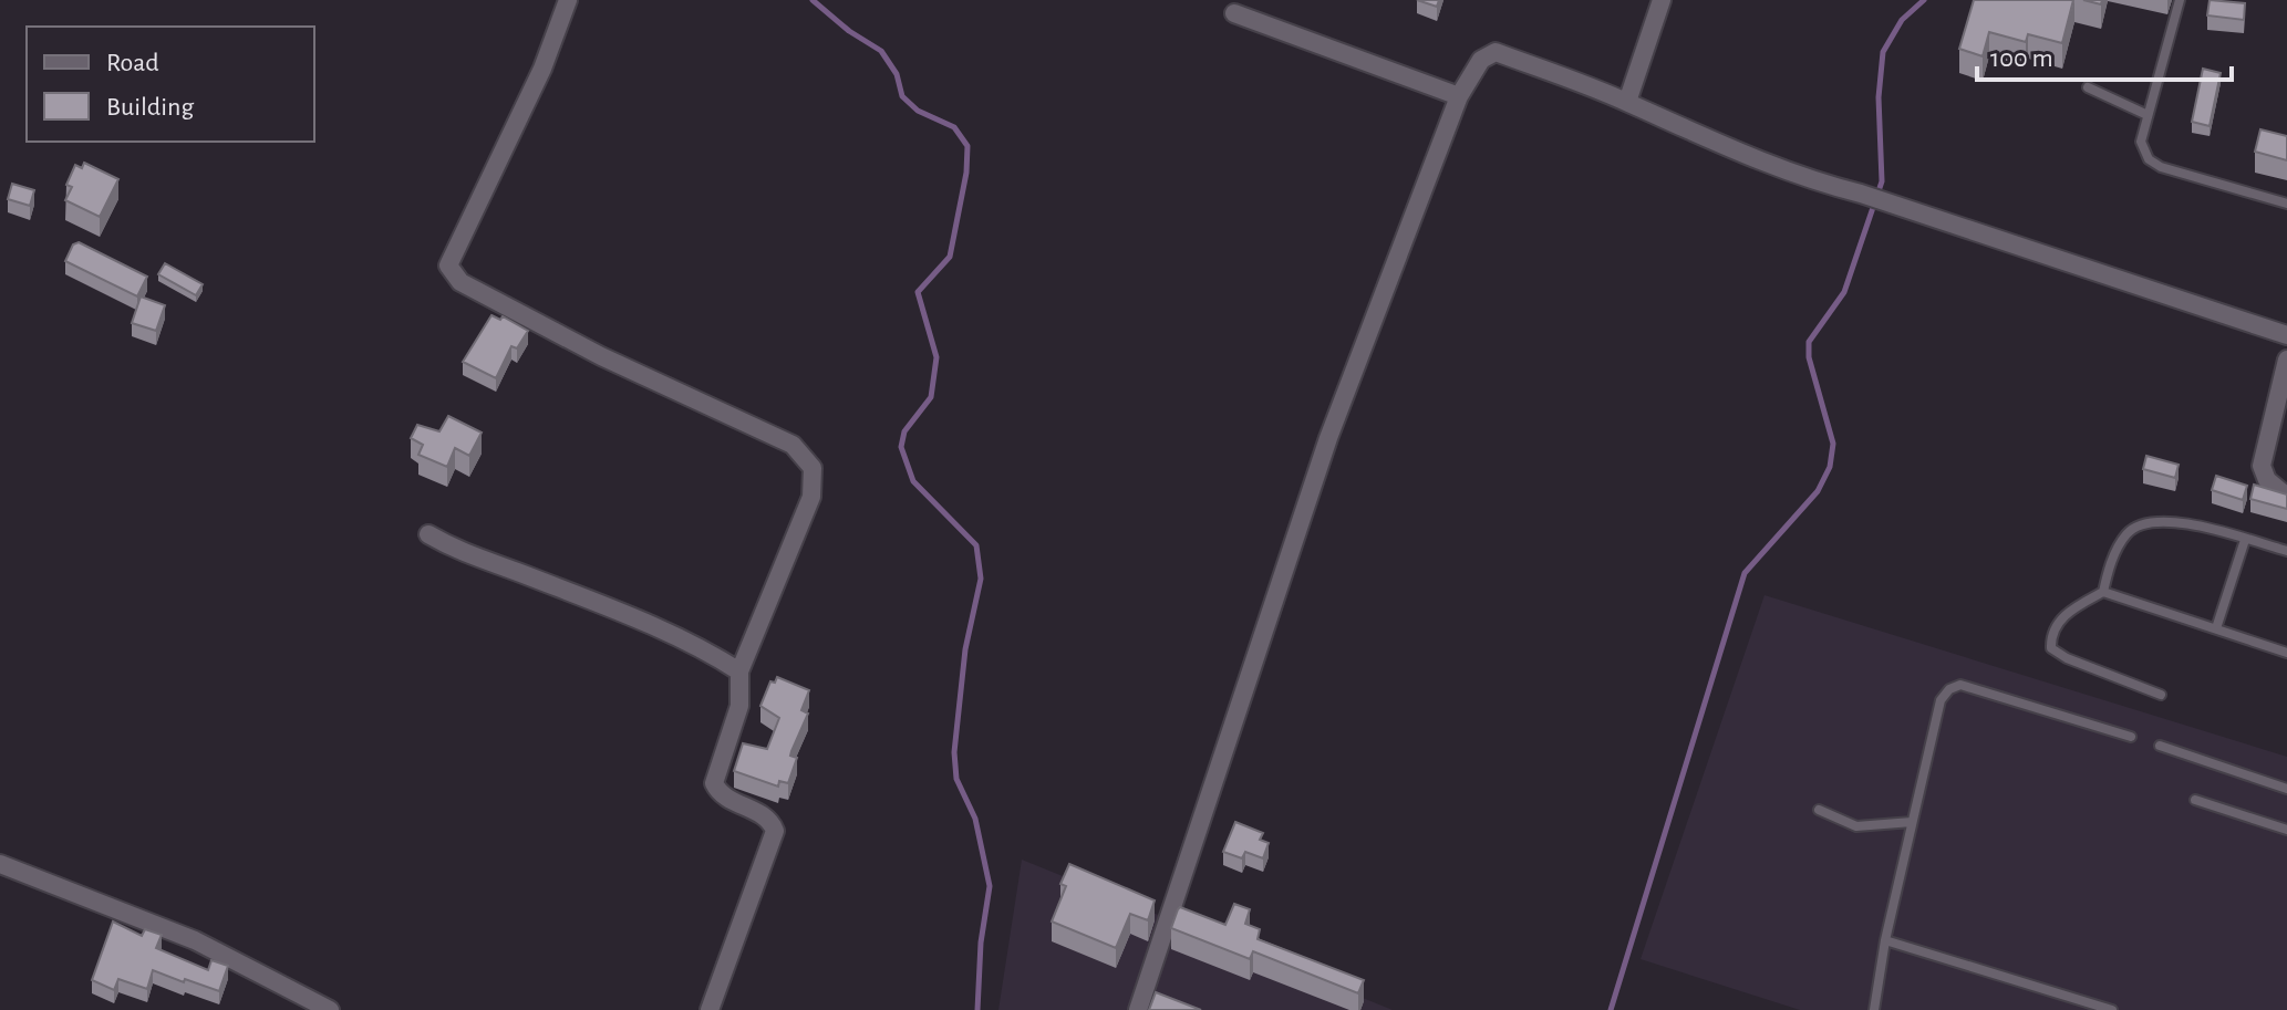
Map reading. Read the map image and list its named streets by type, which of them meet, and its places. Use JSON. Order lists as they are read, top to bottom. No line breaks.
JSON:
{"legend":["Road","Building"],"scale_bar":"100 m"}
